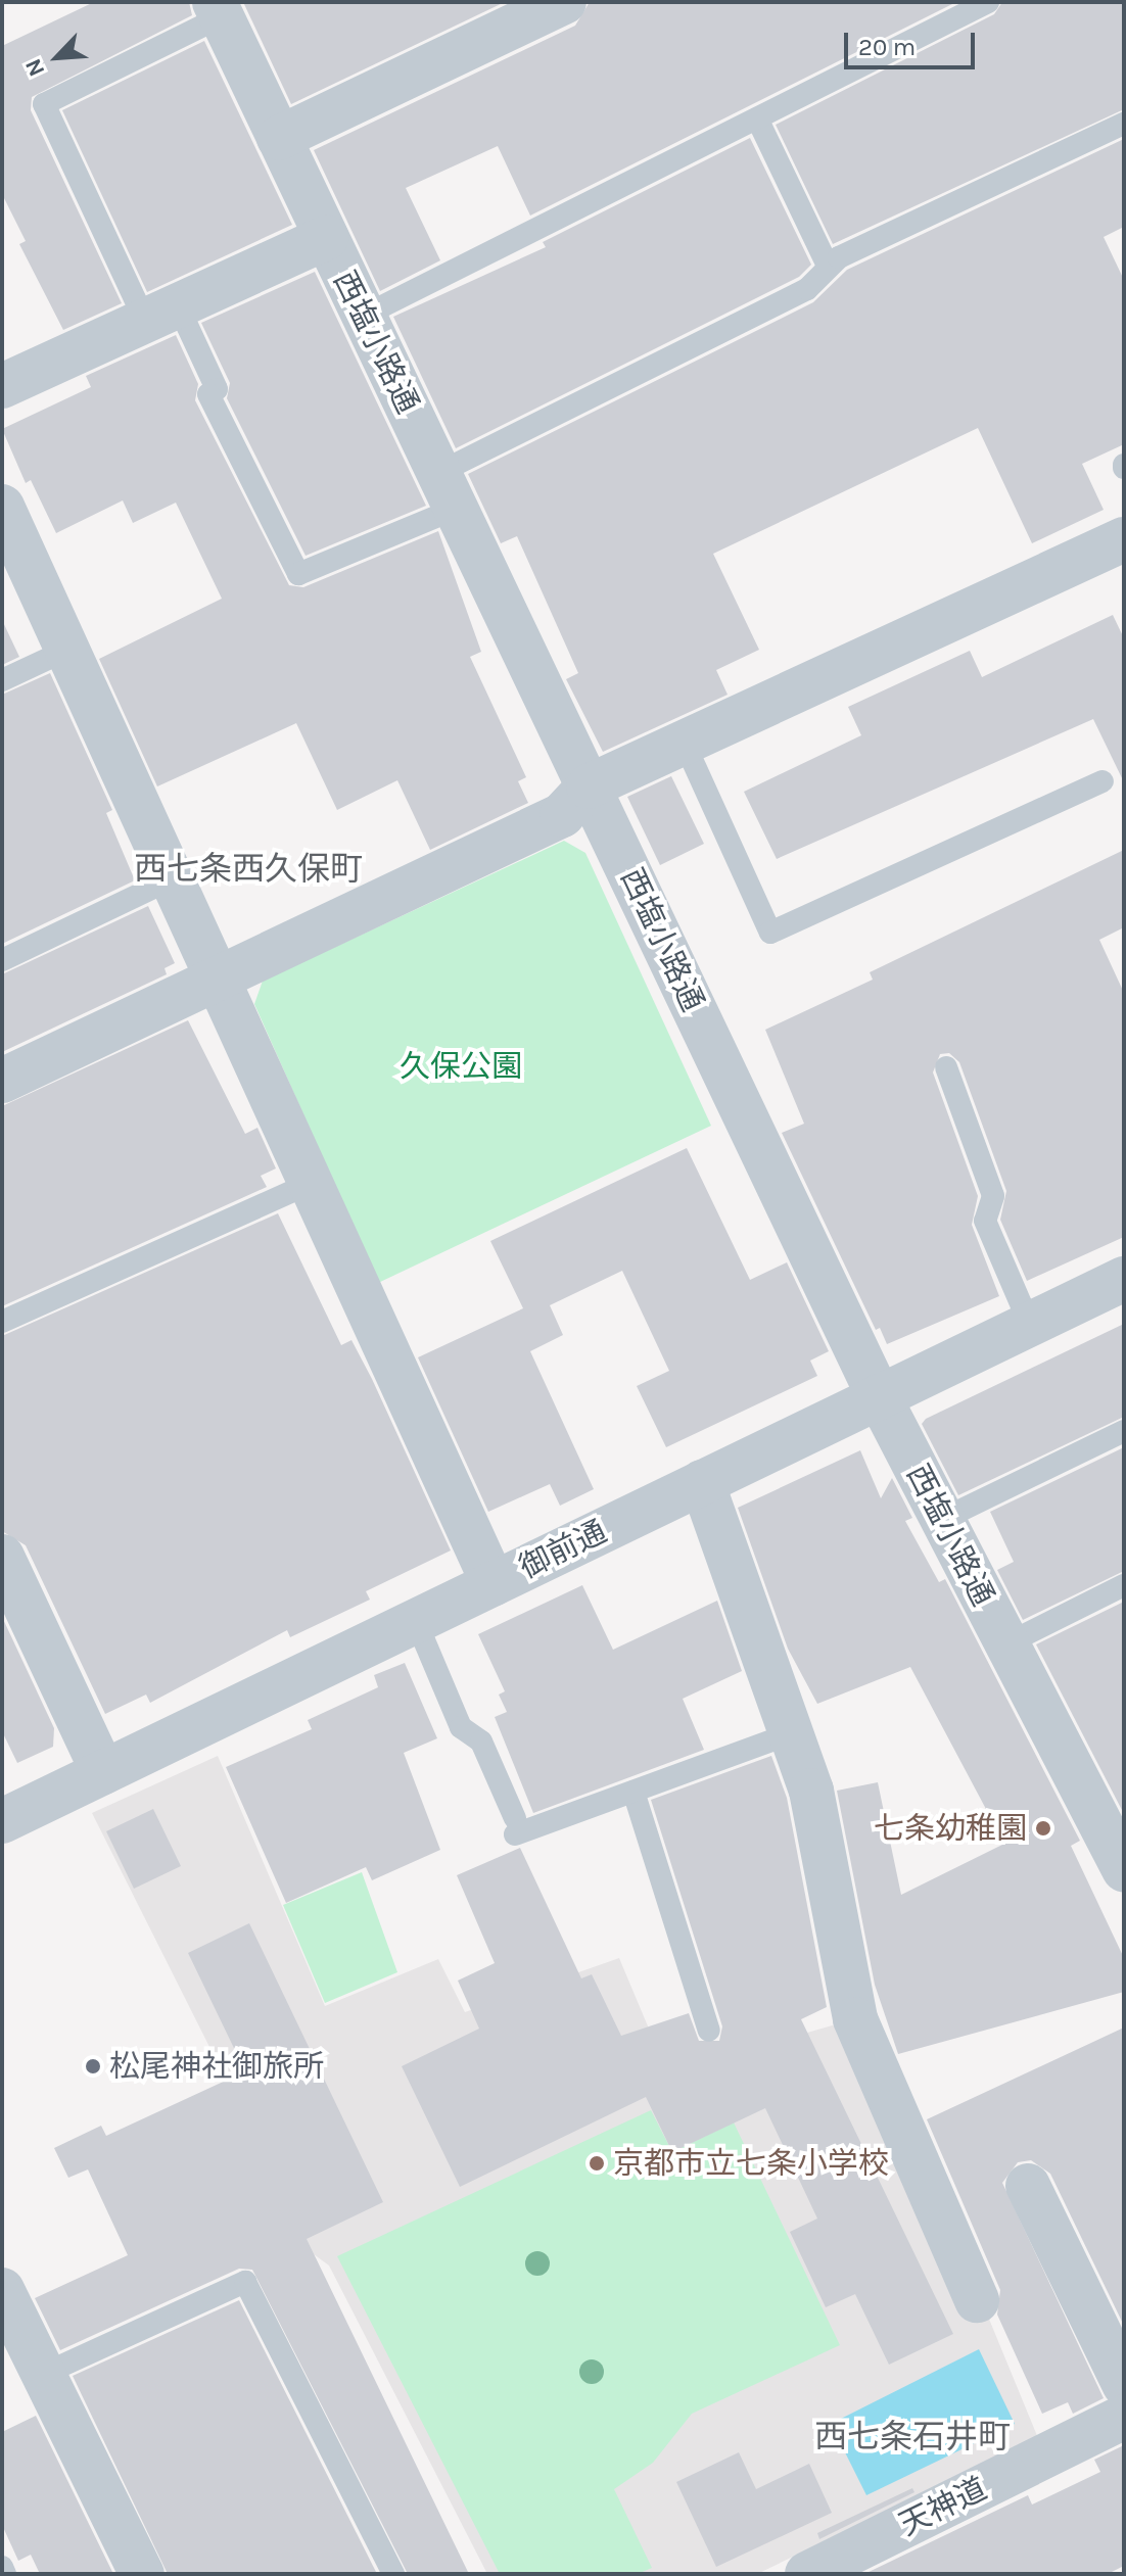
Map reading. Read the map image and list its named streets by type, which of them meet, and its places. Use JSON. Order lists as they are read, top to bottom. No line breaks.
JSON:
{"streets":{"street":["西塩小路通","御前通","天神道"]},"crossings":[["西塩小路通","御前通"]],"districts":["西七条西久保町","西七条石井町"],"parks":["久保公園"],"places":["七条幼稚園","松尾神社御旅所","京都市立七条小学校"],"scale_bar":"20 m","north":"bottom left"}
